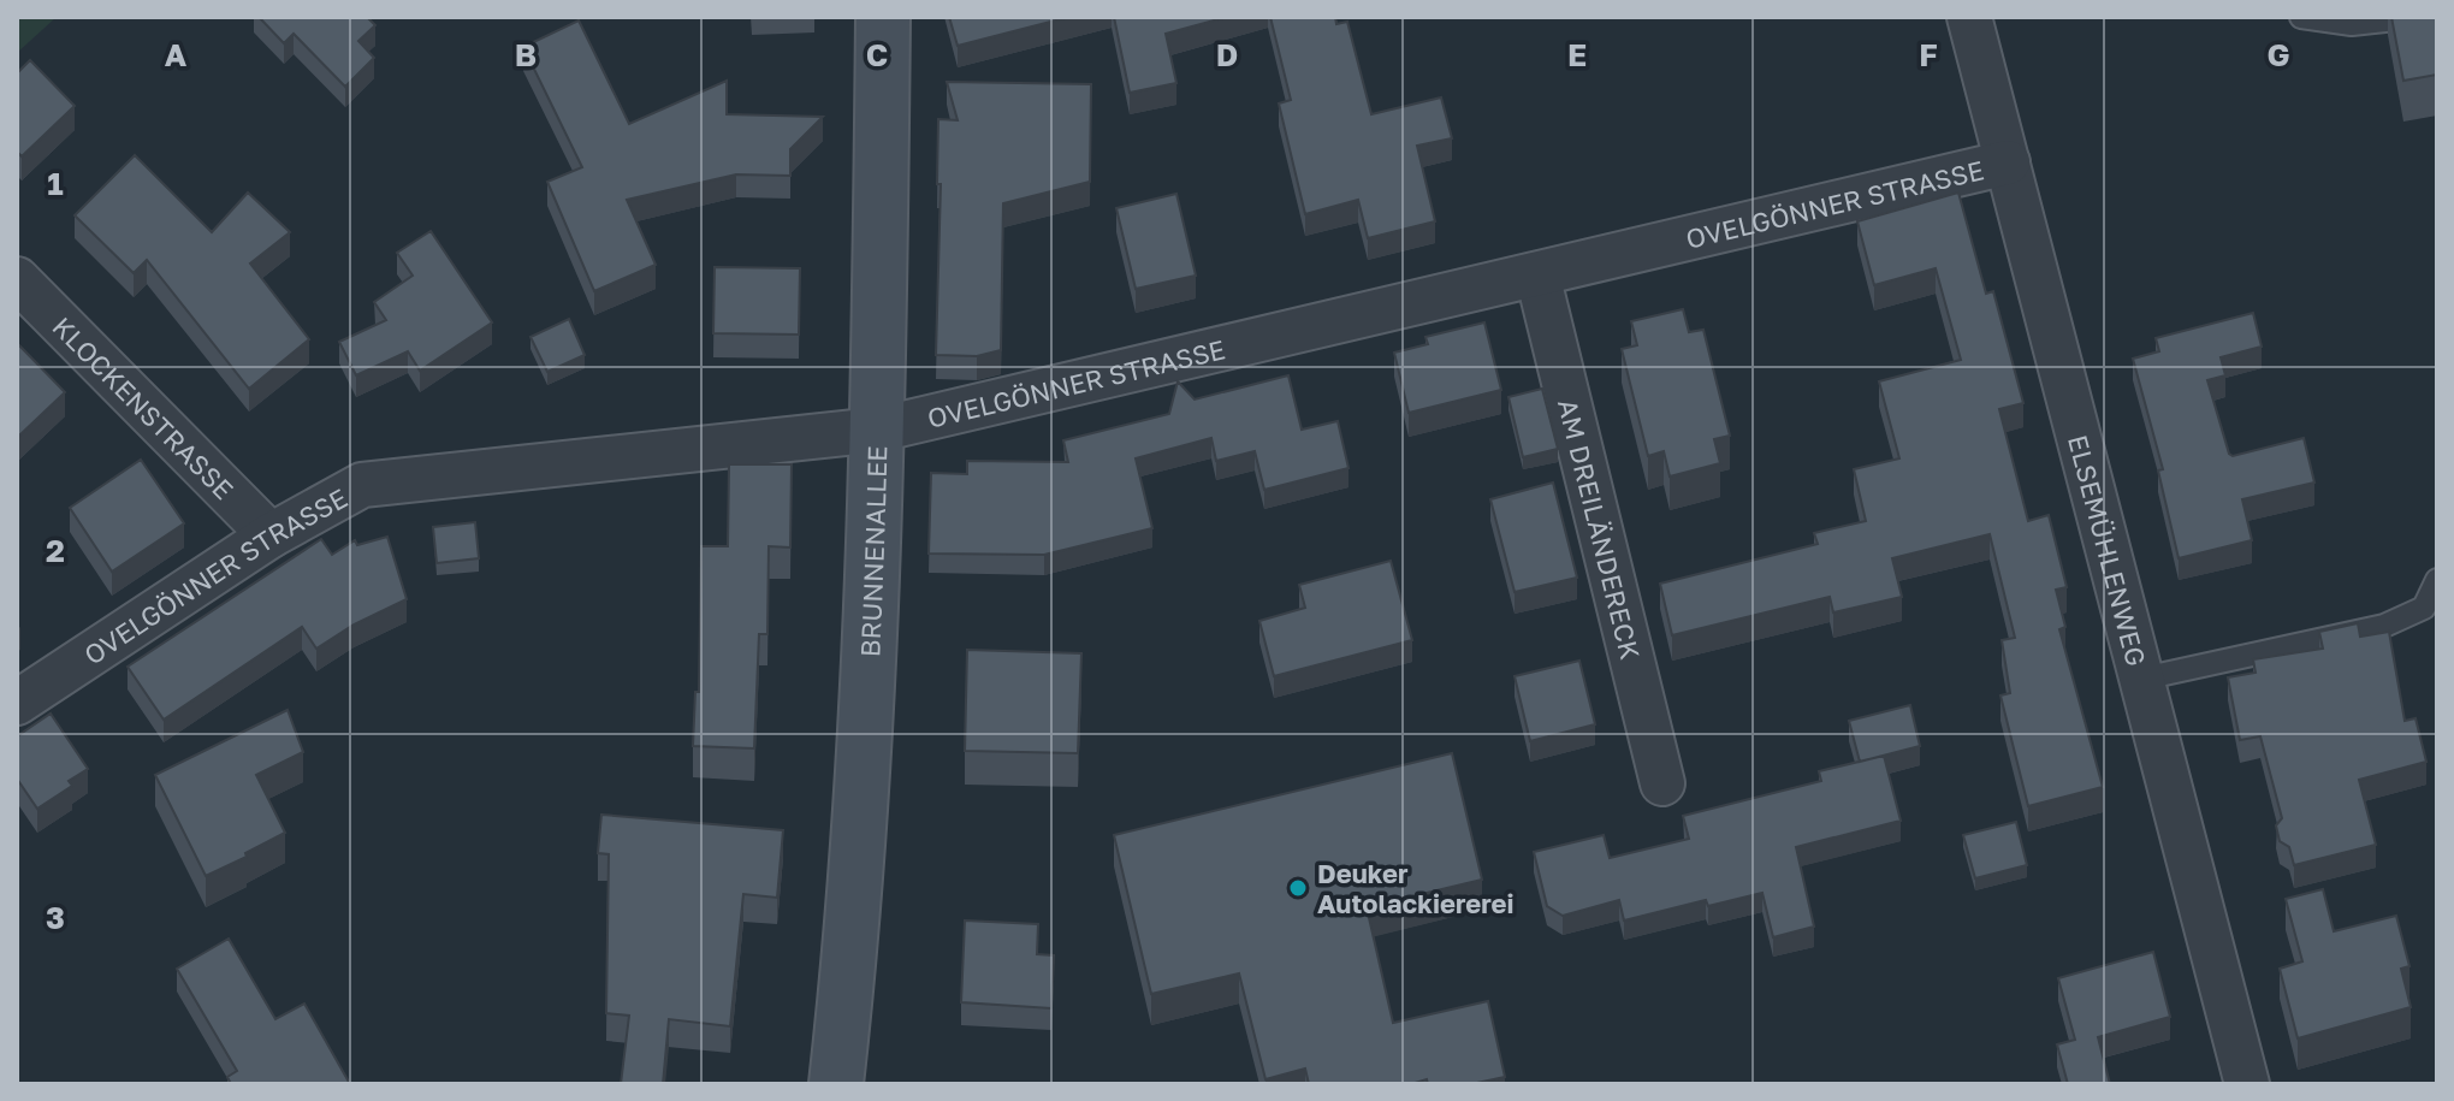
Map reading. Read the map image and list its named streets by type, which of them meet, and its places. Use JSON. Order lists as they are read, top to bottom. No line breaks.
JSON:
{"streets":{"street":["OVELGÖNNER STRASSE","KLOCKENSTRASSE","AM DREILÄNDERECK","ELSEMÜHLENWEG","BRUNNENALLEE"]},"crossings":[["OVELGÖNNER STRASSE","KLOCKENSTRASSE"],["OVELGÖNNER STRASSE","AM DREILÄNDERECK"],["OVELGÖNNER STRASSE","ELSEMÜHLENWEG"],["OVELGÖNNER STRASSE","BRUNNENALLEE"]],"places":["Deuker Autolackiererei"],"grid":{"columns":["A","B","C","D","E","F","G"],"rows":["1","2","3"]}}
